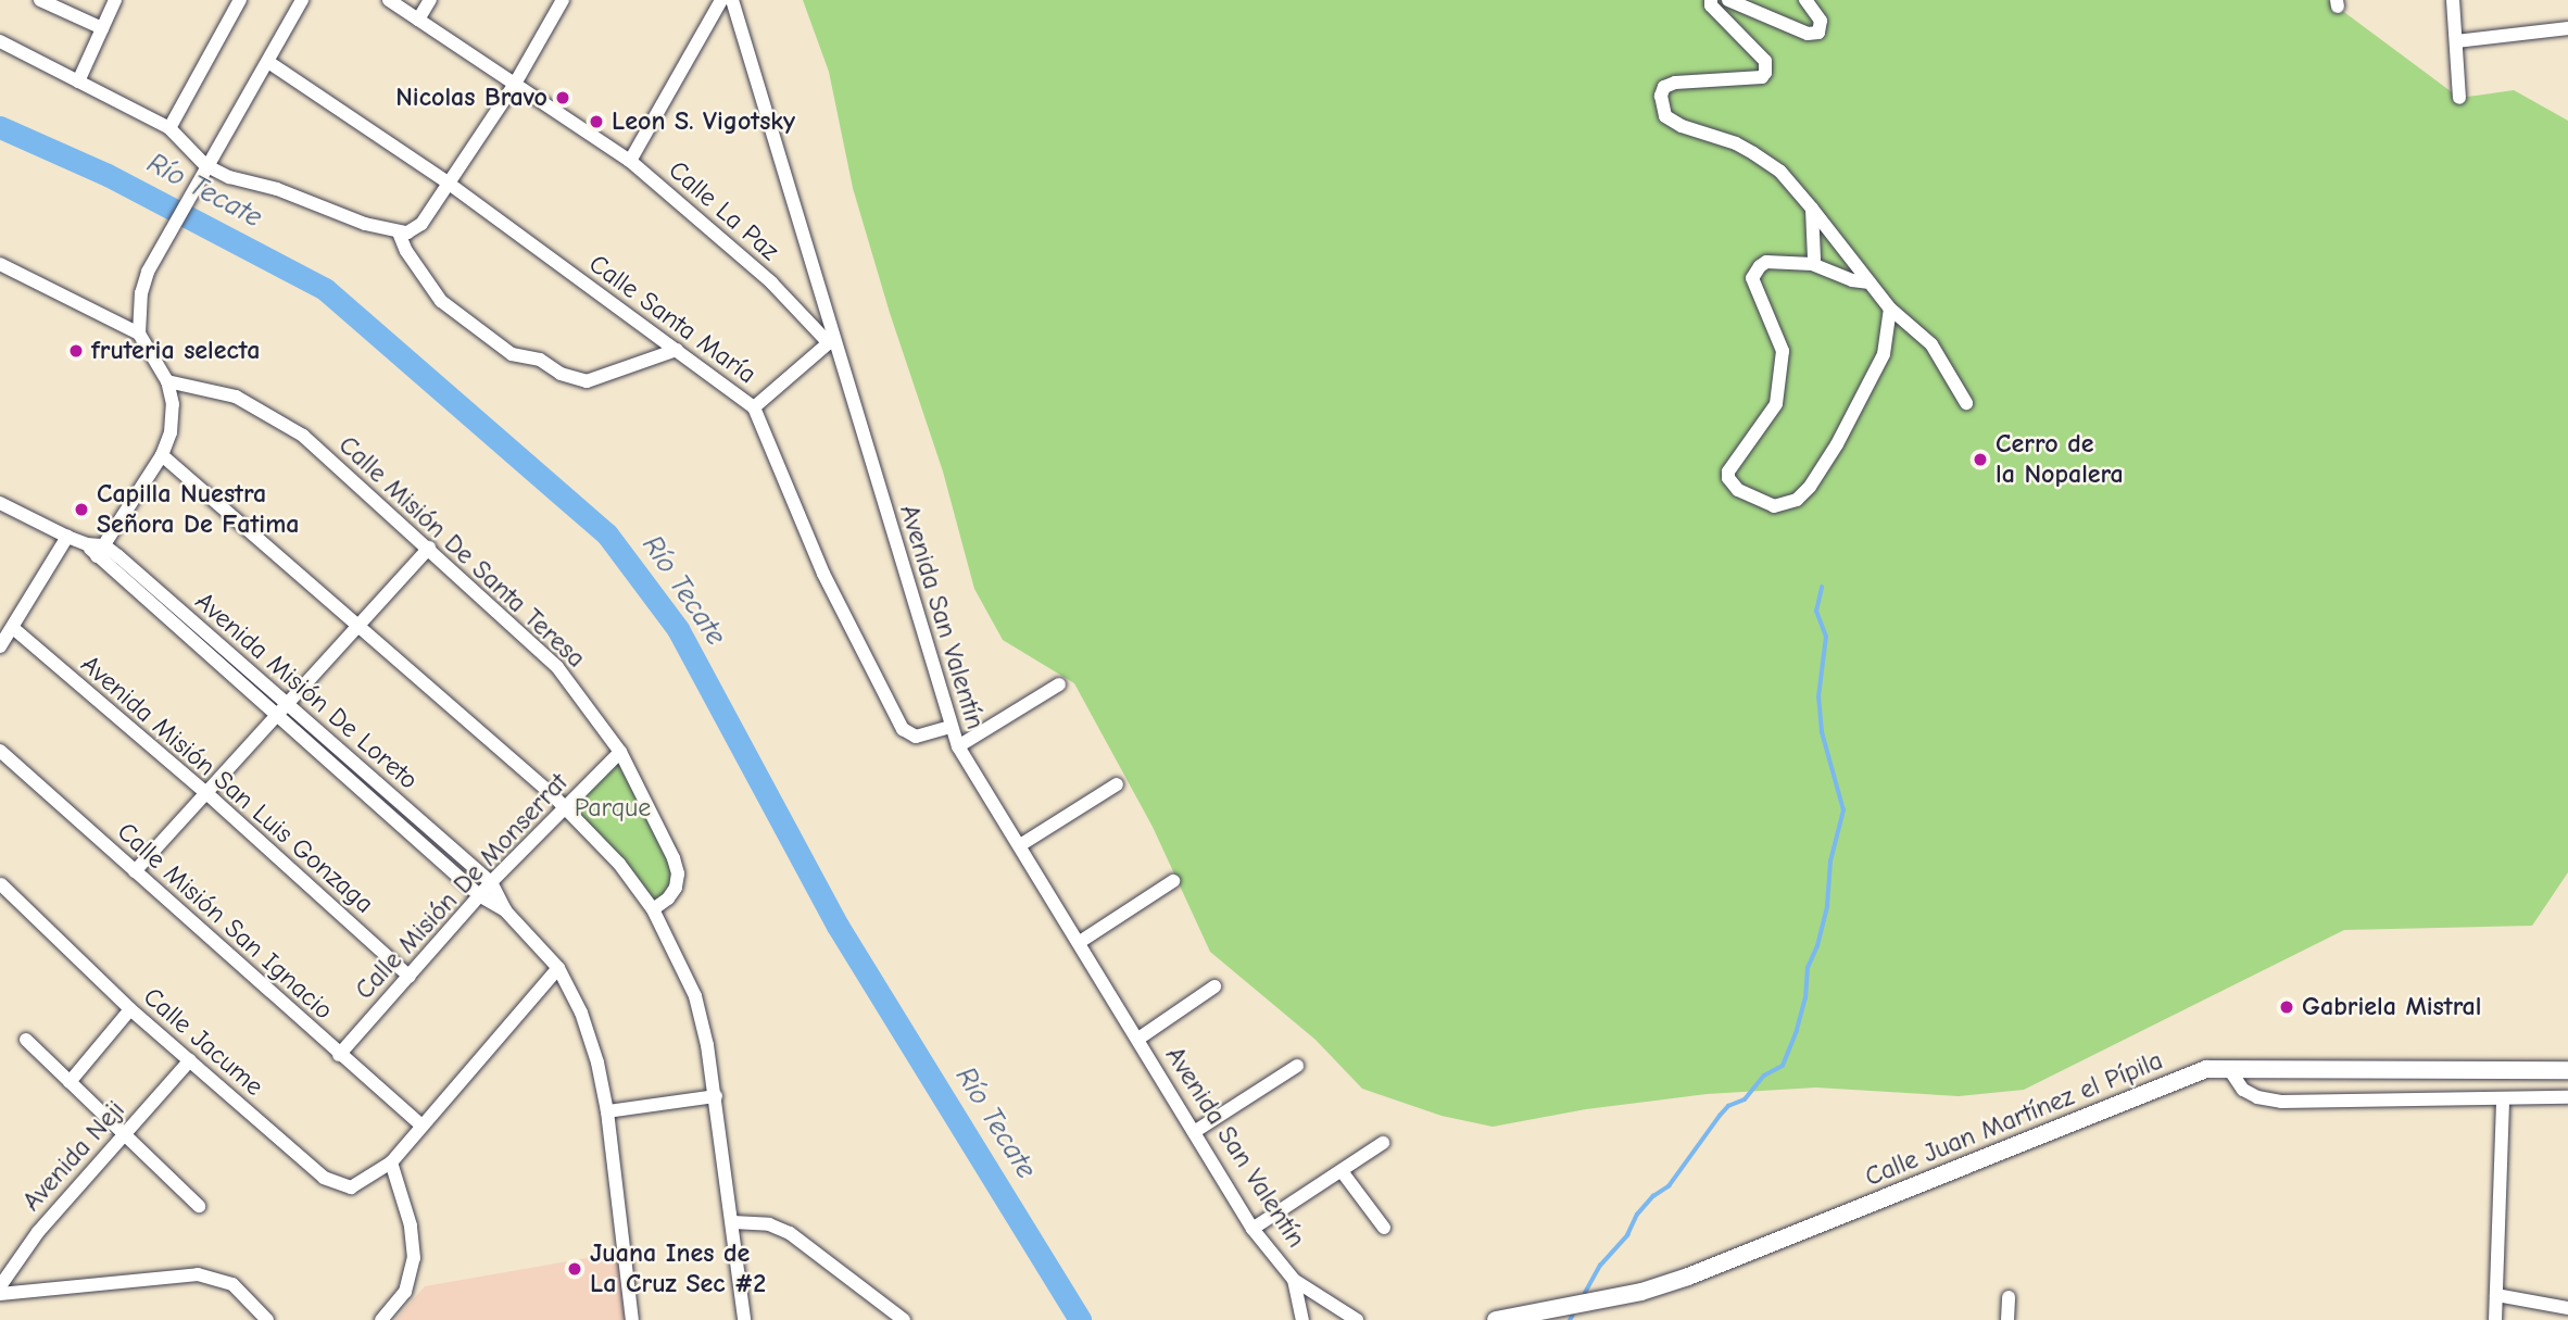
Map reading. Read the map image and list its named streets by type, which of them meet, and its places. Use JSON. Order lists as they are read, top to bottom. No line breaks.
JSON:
{"streets":{"main road":["Calle Juan Martínez el Pípila"],"street":["Calle La Paz","Calle Santa María","Calle Misión De Santa Teresa","Avenida San Valentín","Avenida Misión De Loreto","Avenida Misión San Luis Gonzaga","Calle Misión De Monserrat","Calle Misión San Ignacio","Calle Jacume","Avenida Neji"]},"crossings":[["Calle La Paz","Avenida San Valentín"],["Calle Santa María","Avenida San Valentín"],["Calle Misión De Santa Teresa","Calle Misión De Monserrat"],["Avenida Misión De Loreto","Calle Misión De Monserrat"],["Avenida Misión San Luis Gonzaga","Calle Misión De Monserrat"],["Calle Misión De Monserrat","Calle Misión San Ignacio"],["Calle Jacume","Avenida Neji"]],"water":["Río Tecate"],"parks":["Parque"],"places":["Nicolas Bravo","Leon S. Vigotsky","fruteria selecta","Cerro de la Nopalera","Capilla Nuestra Señora De Fatima","Gabriela Mistral","Juana Ines de La Cruz Sec #2"]}
